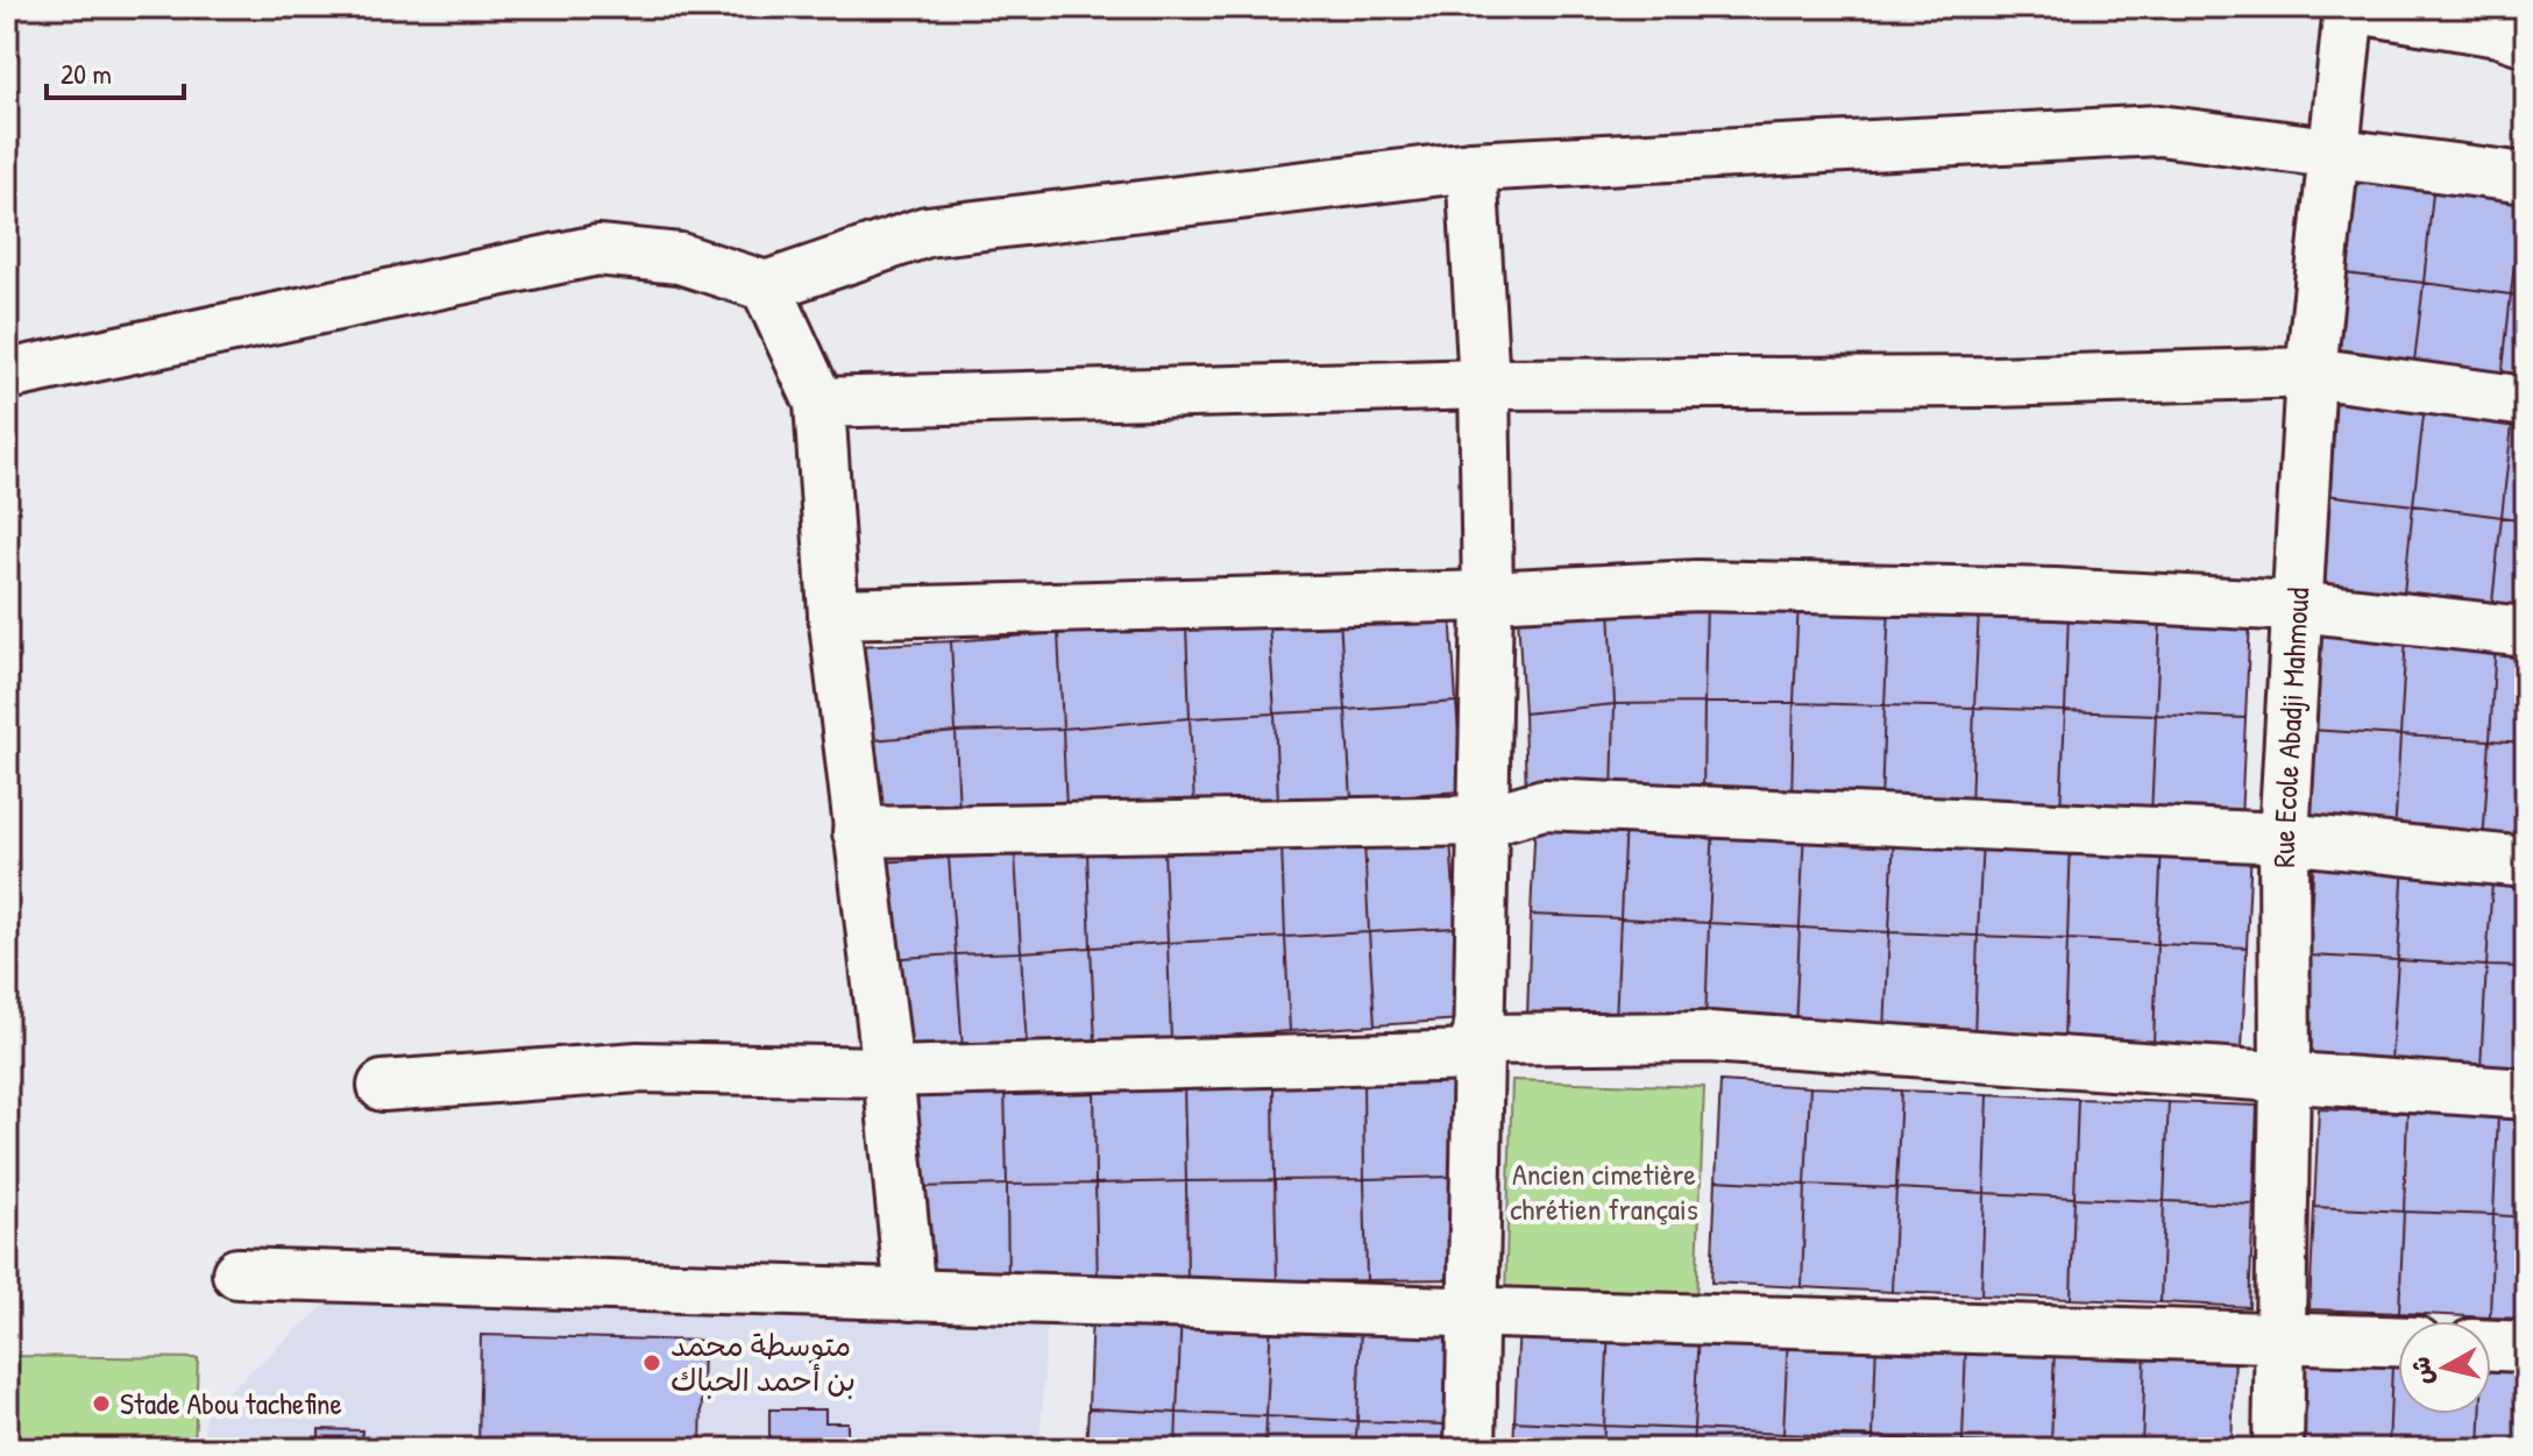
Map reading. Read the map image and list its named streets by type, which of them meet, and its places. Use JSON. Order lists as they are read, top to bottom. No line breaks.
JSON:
{"streets":{"street":["Rue Ecole Abadji Mahmoud"]},"parks":["Ancien cimetière chrétien français"],"places":["متوسطة محمد بن أحمد الحباك","Stade Abou tachefine"],"scale_bar":"20 m","north":"left"}
